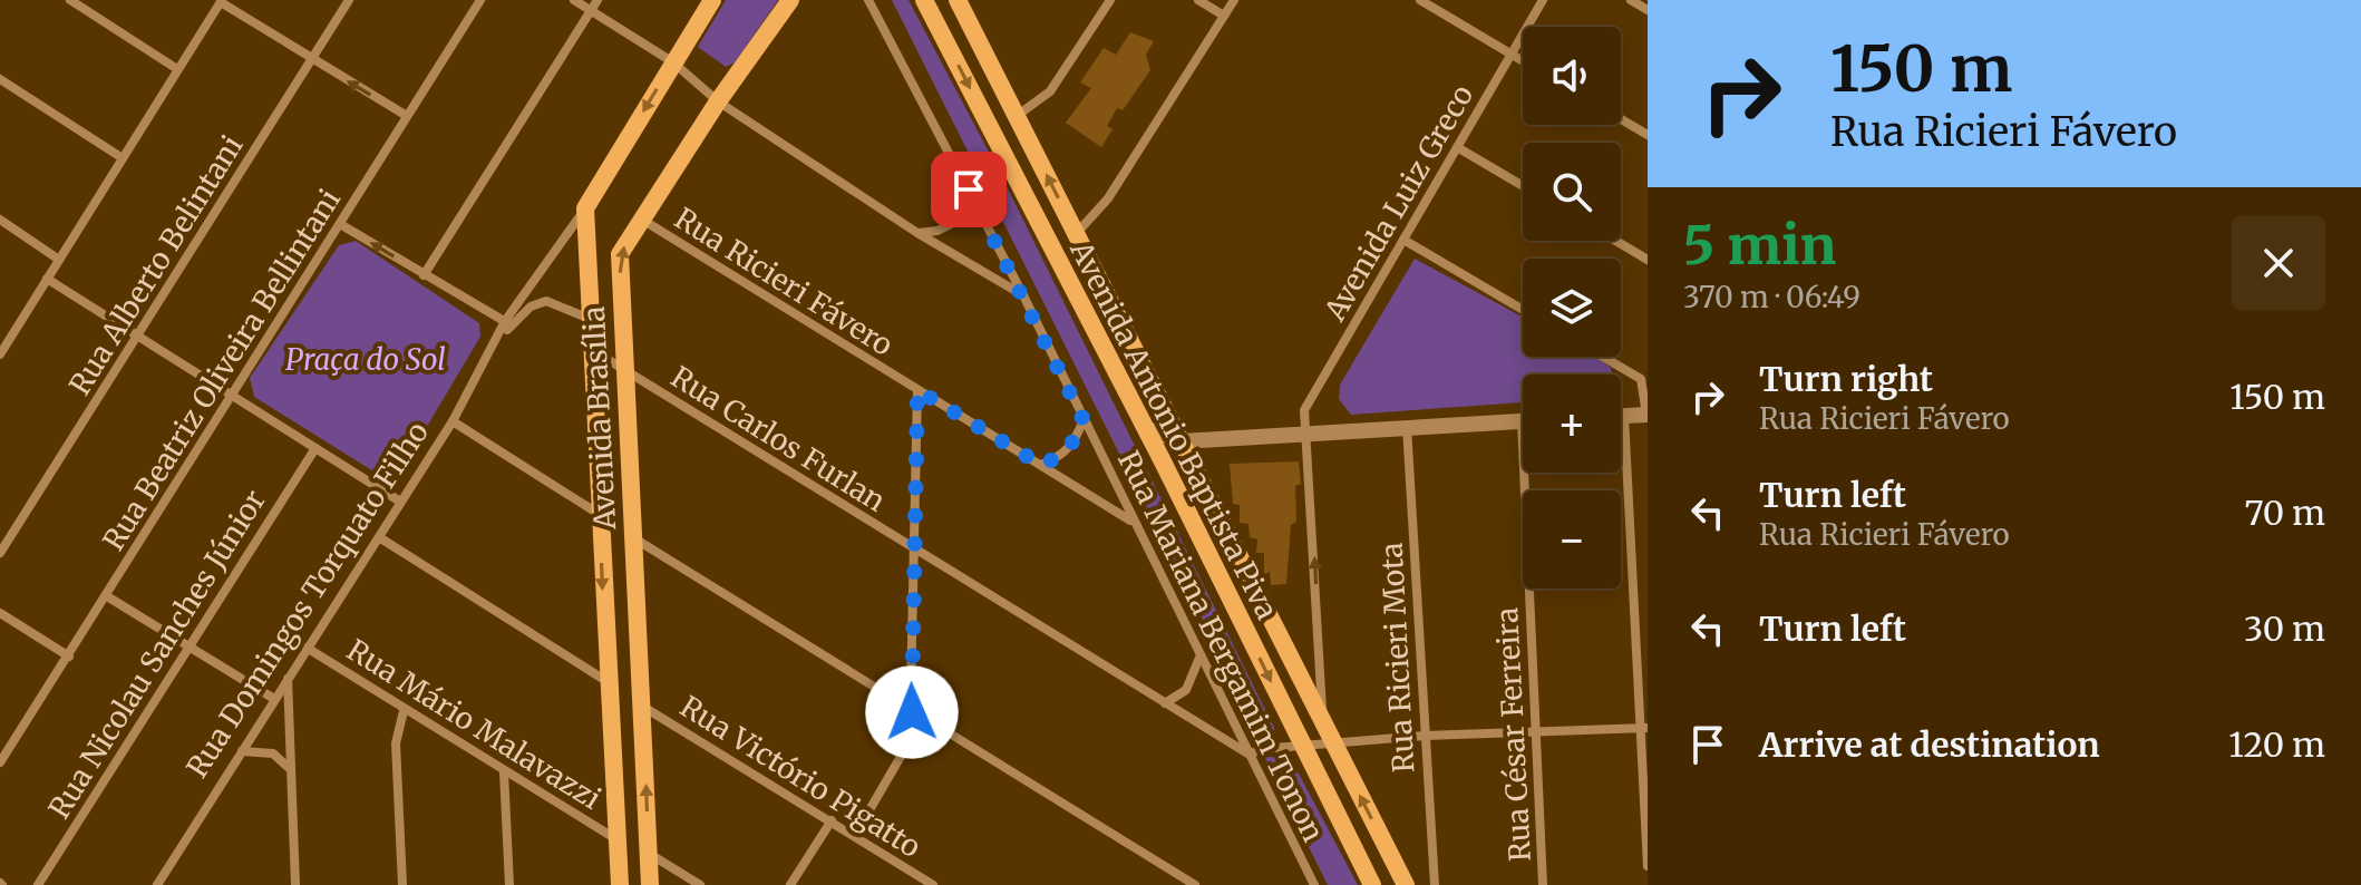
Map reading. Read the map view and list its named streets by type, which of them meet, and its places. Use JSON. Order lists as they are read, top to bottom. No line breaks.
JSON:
{"streets":{"main road":["Avenida Brasília","Avenida Antonio Baptista Piva","Rua Domingos Torquato Filho"],"street":["Avenida Luiz Greco","Rua Alberto Belintani","Rua Ricieri Fávero","Rua Beatriz Oliveira Bellintani","Rua Carlos Furlan","Rua Mariana Bergamim Tonon","Rua Nicolau Sanches Júnior","Rua Ricieri Mota","Rua Mário Malavazzi","Rua César Ferreira","Rua Victório Pigatto"]},"crossings":[["Avenida Luiz Greco","Avenida Antonio Baptista Piva"],["Rua Ricieri Fávero","Avenida Brasília"],["Rua Ricieri Fávero","Rua Mariana Bergamim Tonon"],["Avenida Brasília","Rua Carlos Furlan"],["Avenida Brasília","Rua Domingos Torquato Filho"],["Avenida Brasília","Rua Mário Malavazzi"],["Avenida Brasília","Rua Victório Pigatto"],["Rua Carlos Furlan","Rua Mariana Bergamim Tonon"],["Rua Domingos Torquato Filho","Rua Mário Malavazzi"]],"one_way":["Avenida Luiz Greco"],"parks":["Praça do Sol"],"page":{"turn":["150 m","Rua Ricieri Fávero"],"map_buttons":["+","−"],"heading":["5 min","370 m · 06:49"],"list":[{"name":"Turn right","note":"Rua Ricieri Fávero","value":"150 m"},{"name":"Turn left","note":"Rua Ricieri Fávero","value":"70 m"},{"name":"Turn left","value":"30 m"},{"name":"Arrive at destination","value":"120 m"}]}}
